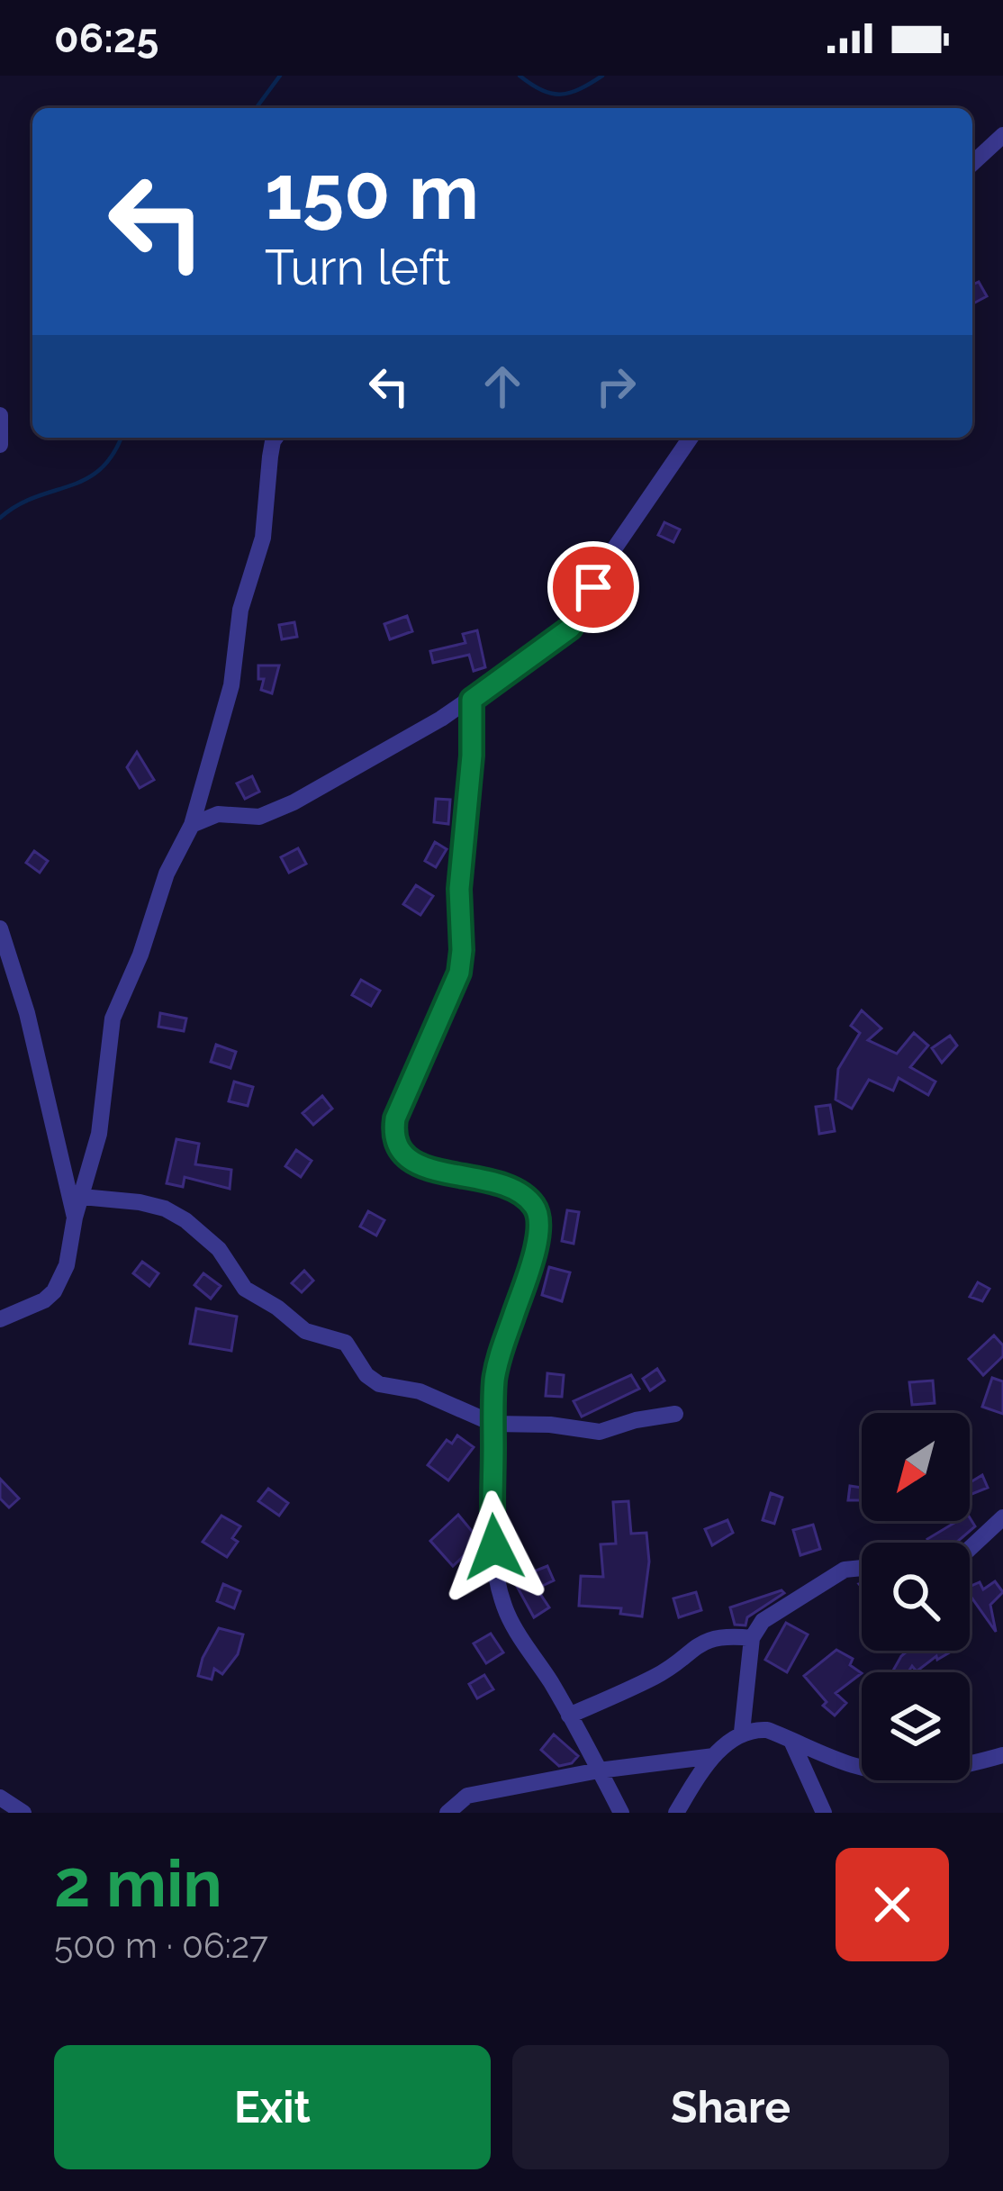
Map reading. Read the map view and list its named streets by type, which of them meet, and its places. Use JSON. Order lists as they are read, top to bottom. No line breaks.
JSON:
{"north":"bottom left","page":{"status":"06:25","turn":["150 m","Turn left"],"heading":["2 min","500 m · 06:27"],"buttons":["Exit","Share"]}}
